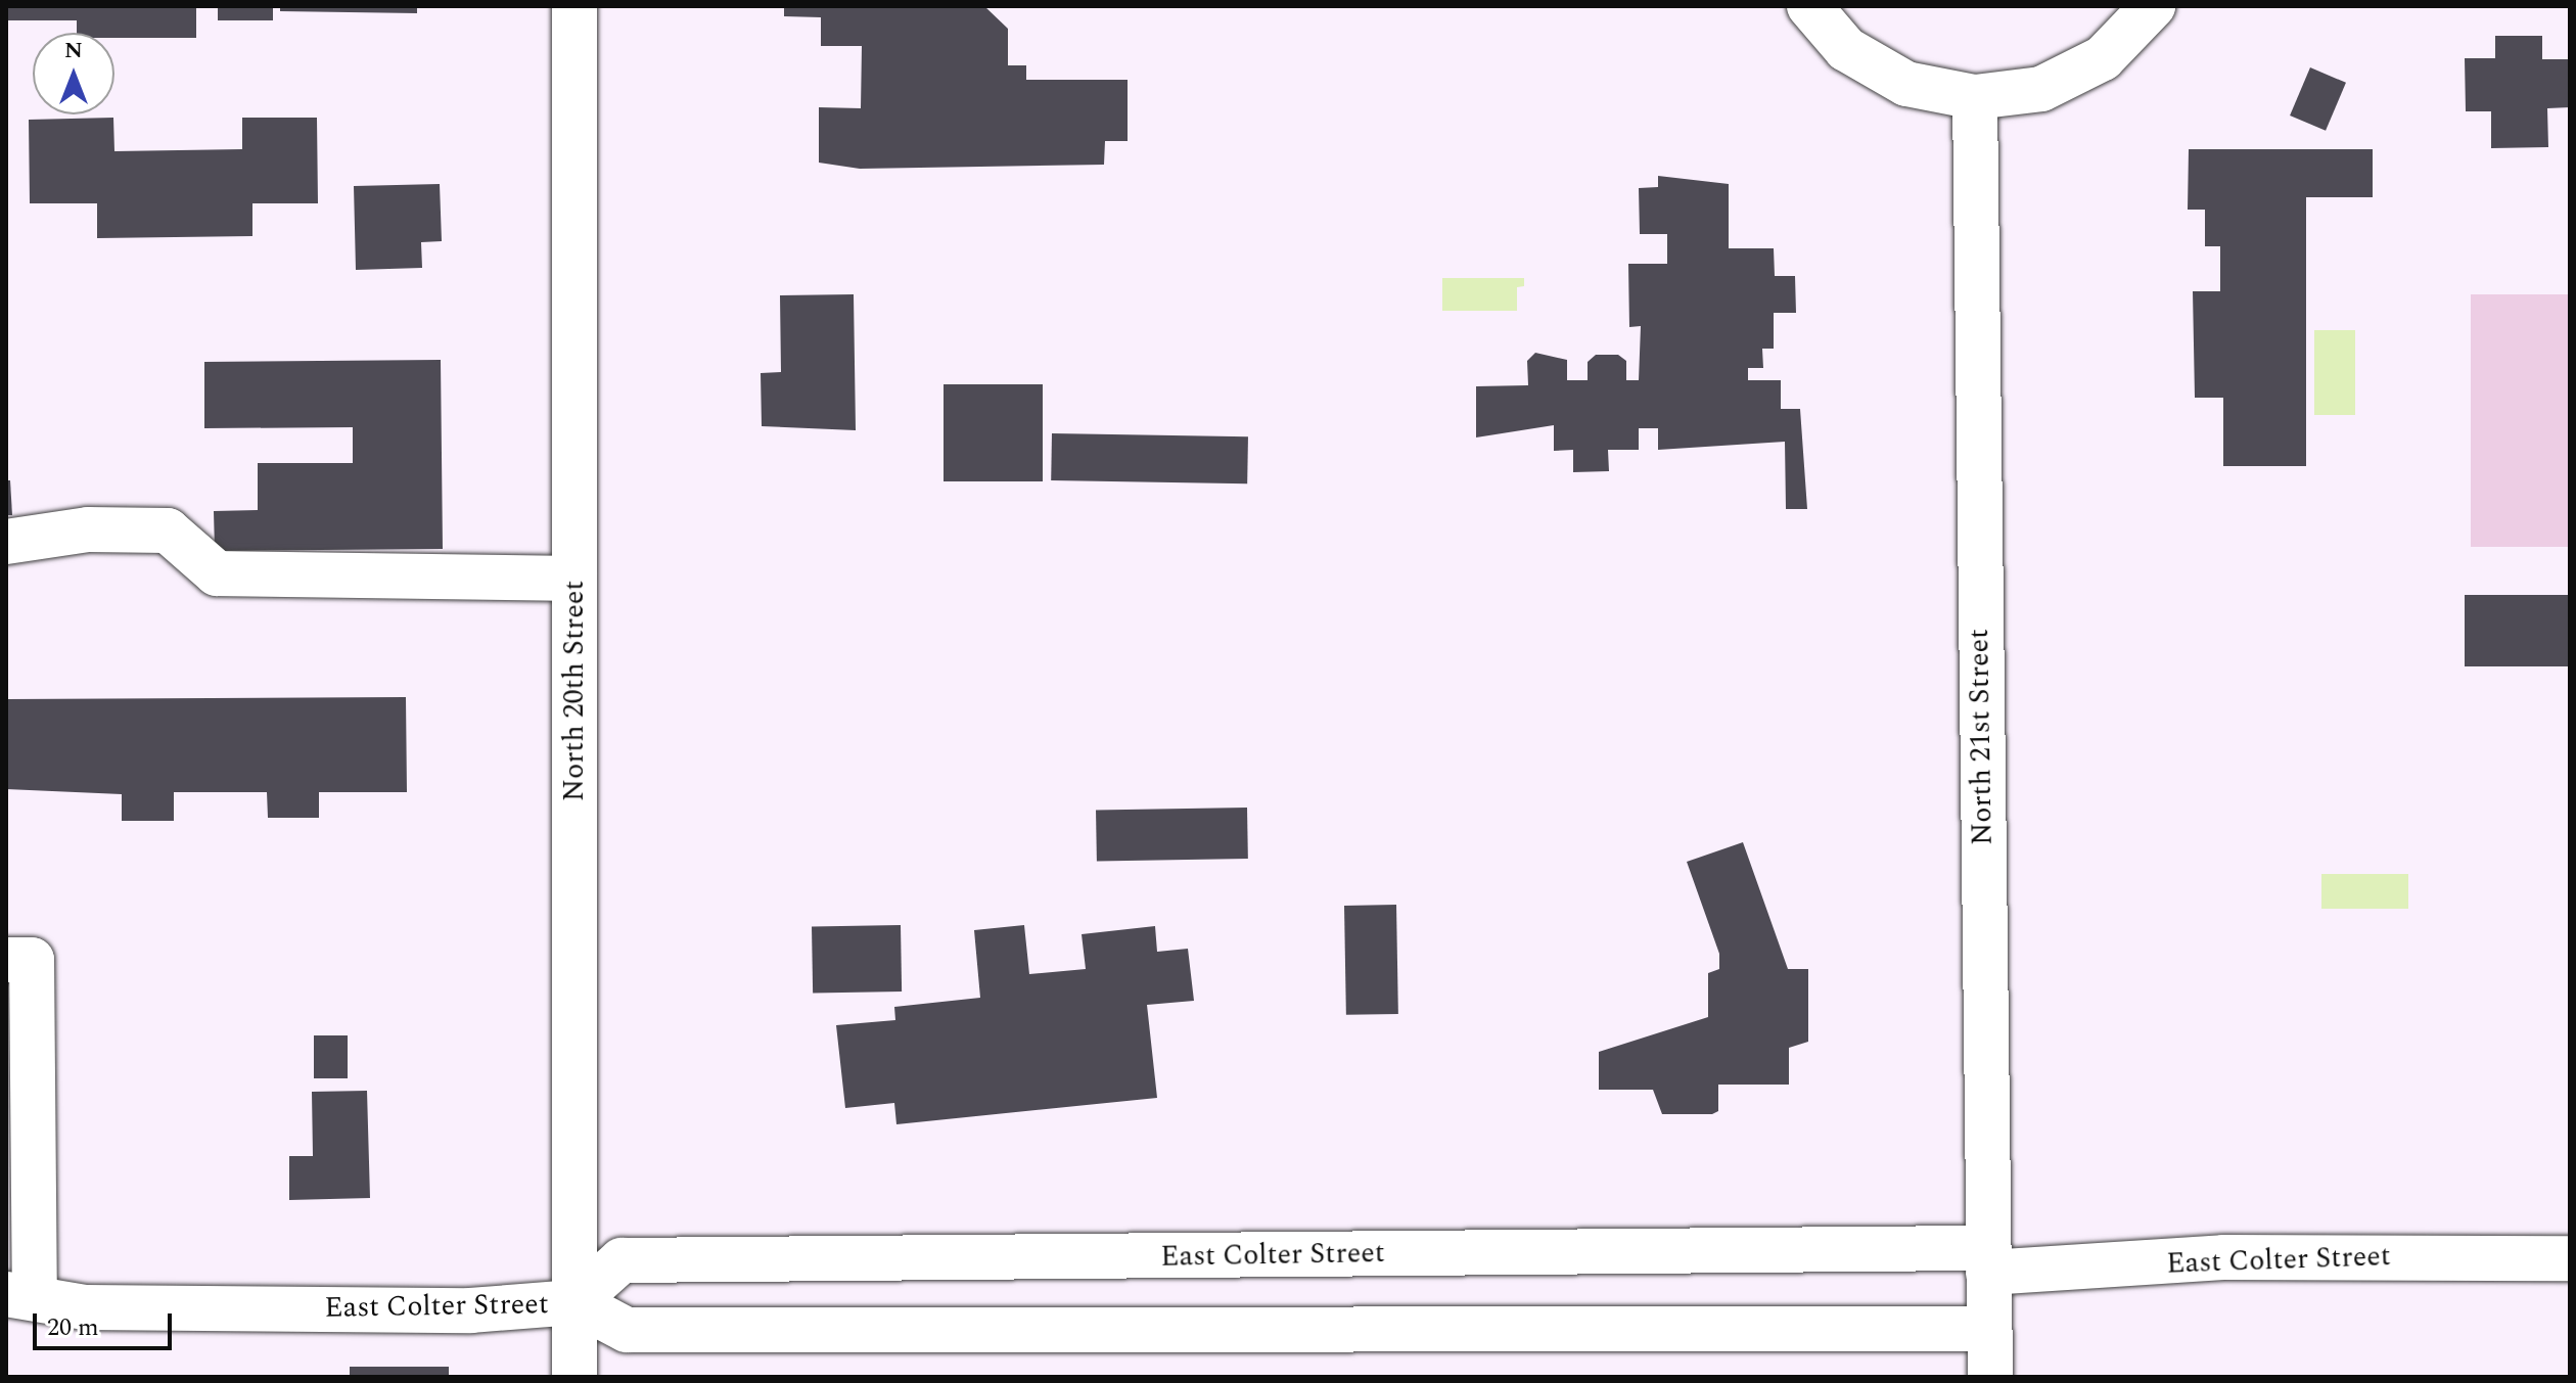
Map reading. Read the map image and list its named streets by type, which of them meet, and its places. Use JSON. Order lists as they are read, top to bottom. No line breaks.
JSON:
{"streets":{"street":["North 20th Street","North 21st Street","East Colter Street"]},"crossings":[["North 20th Street","East Colter Street"],["North 21st Street","East Colter Street"]],"scale_bar":"20 m","north":"top"}
